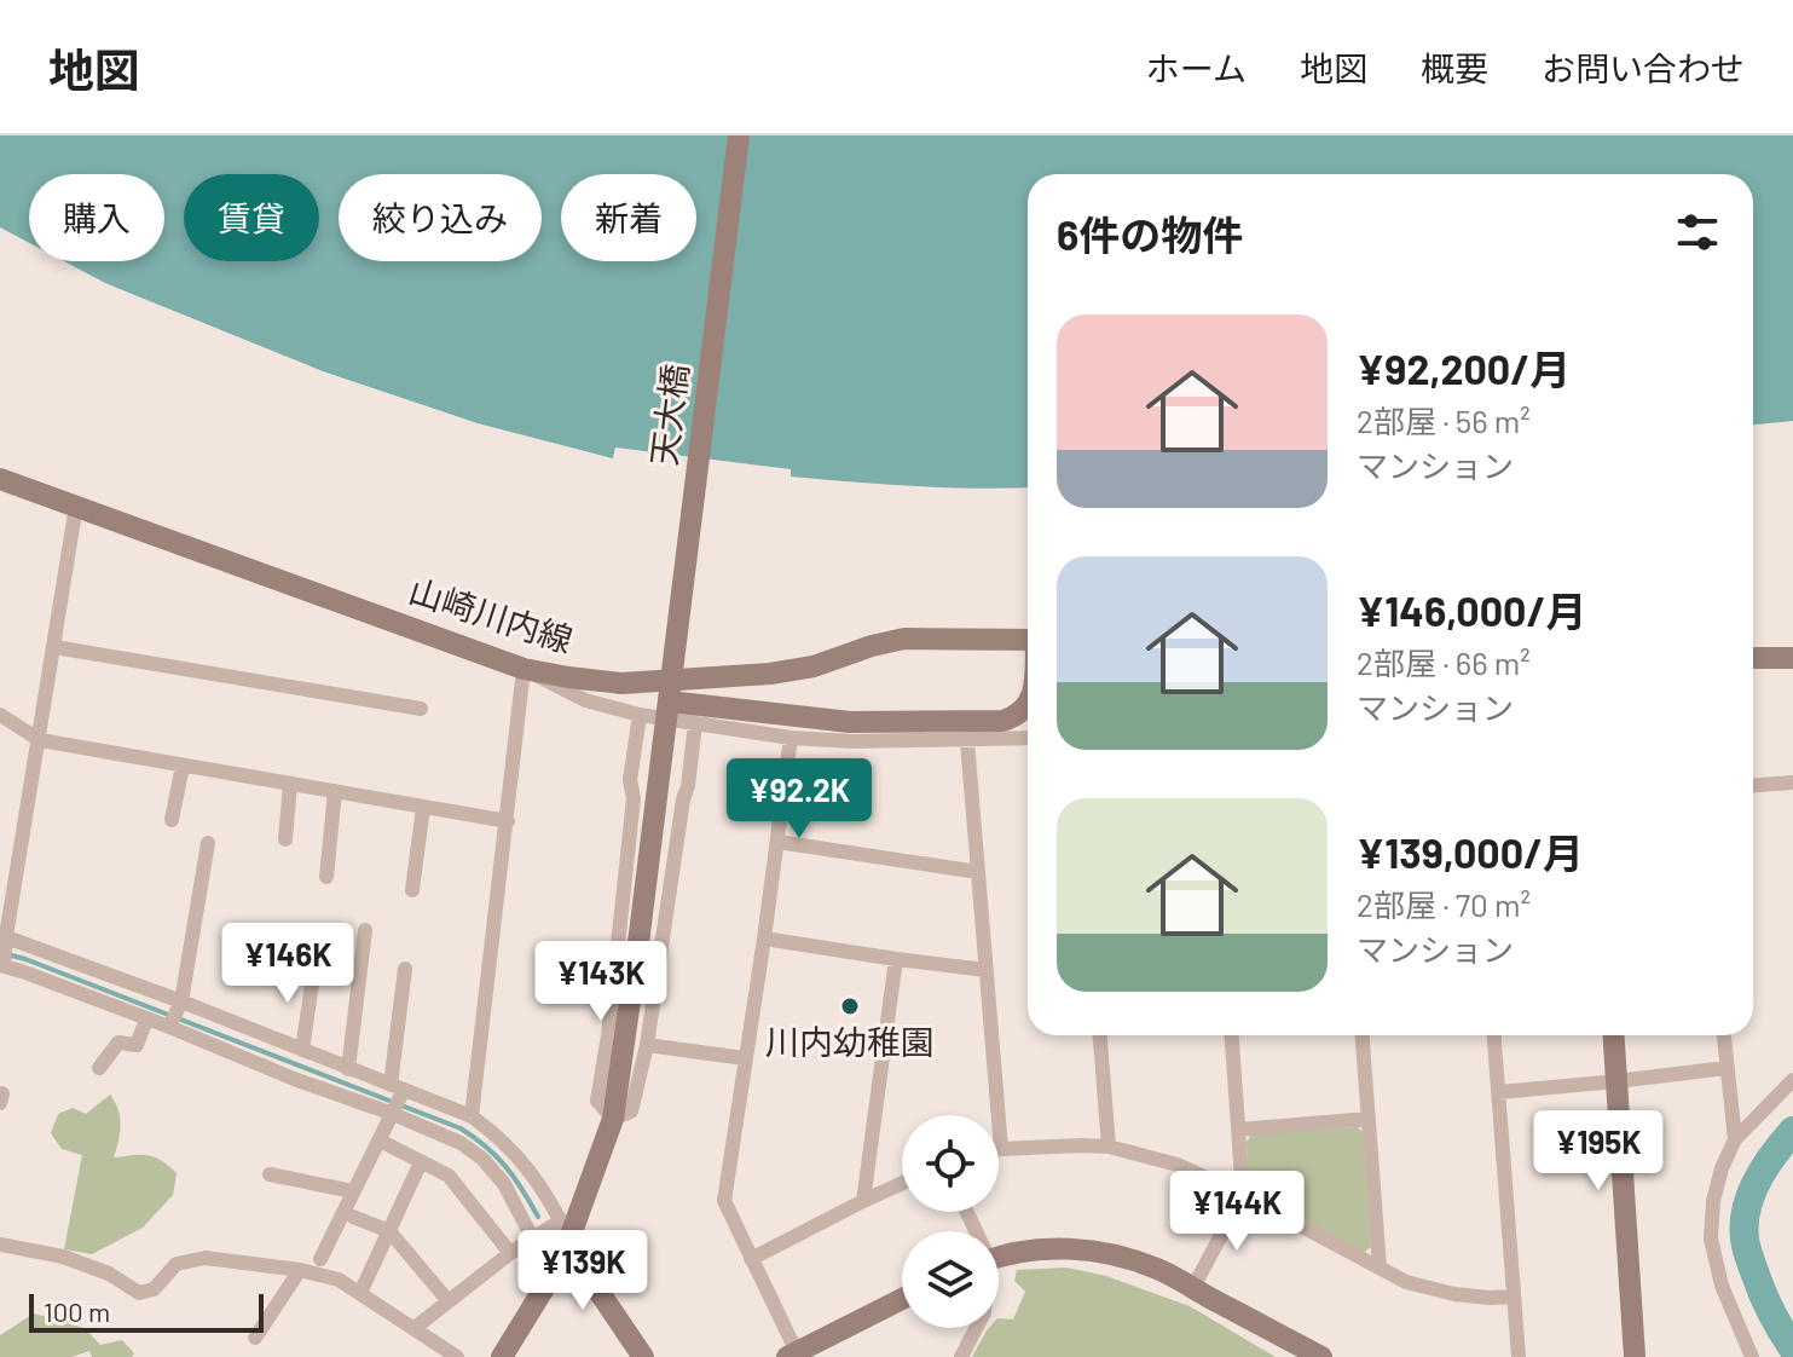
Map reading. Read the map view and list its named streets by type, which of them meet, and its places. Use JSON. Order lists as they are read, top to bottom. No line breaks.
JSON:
{"streets":{"street":["天大橋","山崎川内線"]},"places":["川内幼稚園"],"scale_bar":"100 m","page":{"header":"地図","nav":["ホーム","地図","概要","お問い合わせ"],"chip":["購入","賃貸","絞り込み","新着"],"heading":"6件の物件","list":[{"name":"¥92,200/月","note":"2部屋 · 56 m² · マンション"},{"name":"¥146,000/月","note":"2部屋 · 66 m² · マンション"},{"name":"¥139,000/月","note":"2部屋 · 70 m² · マンション"}],"price":["¥92.2K","¥146K","¥143K","¥195K","¥144K","¥139K"],"scale":"100 m"}}
